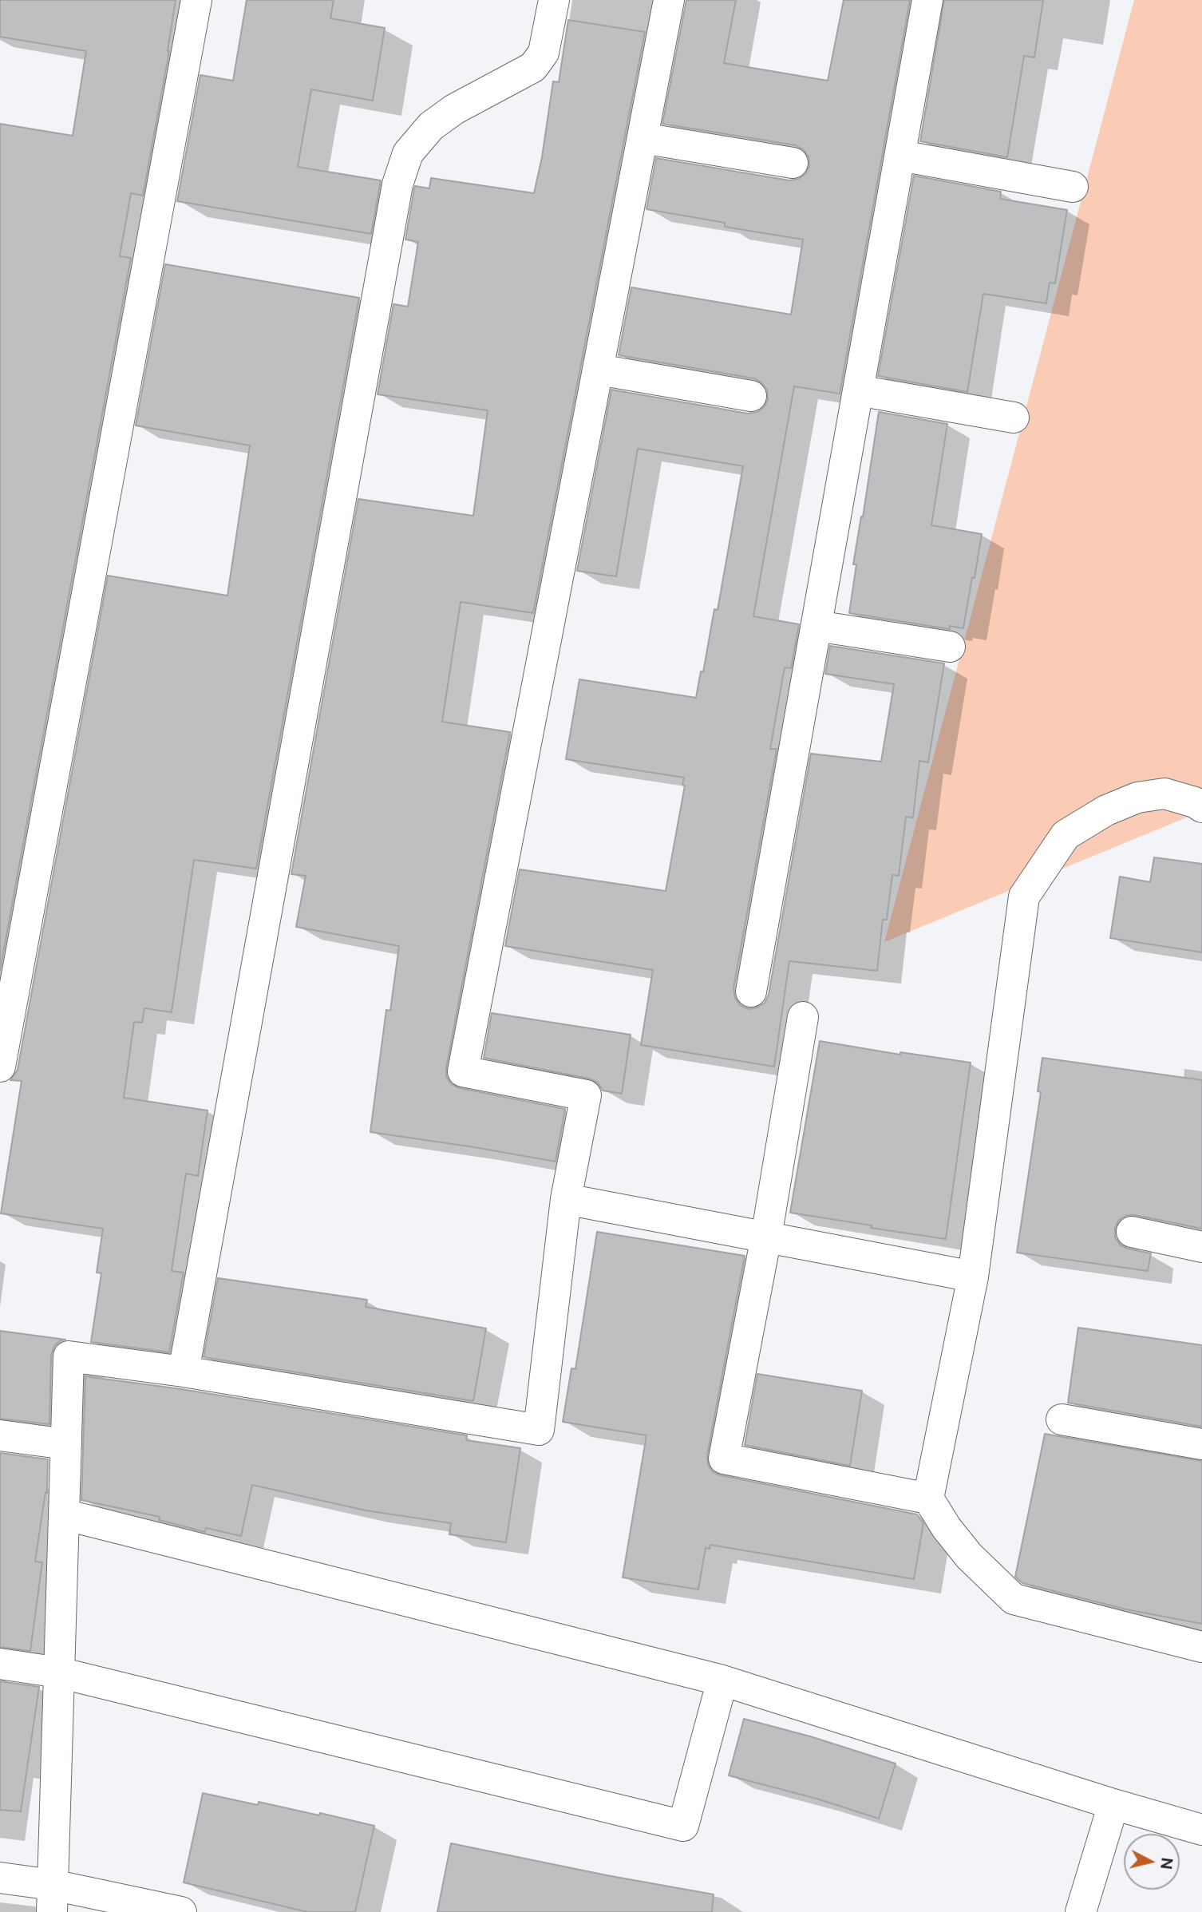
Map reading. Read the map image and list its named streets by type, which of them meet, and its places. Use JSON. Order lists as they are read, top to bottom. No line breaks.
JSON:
{"north":"right"}
